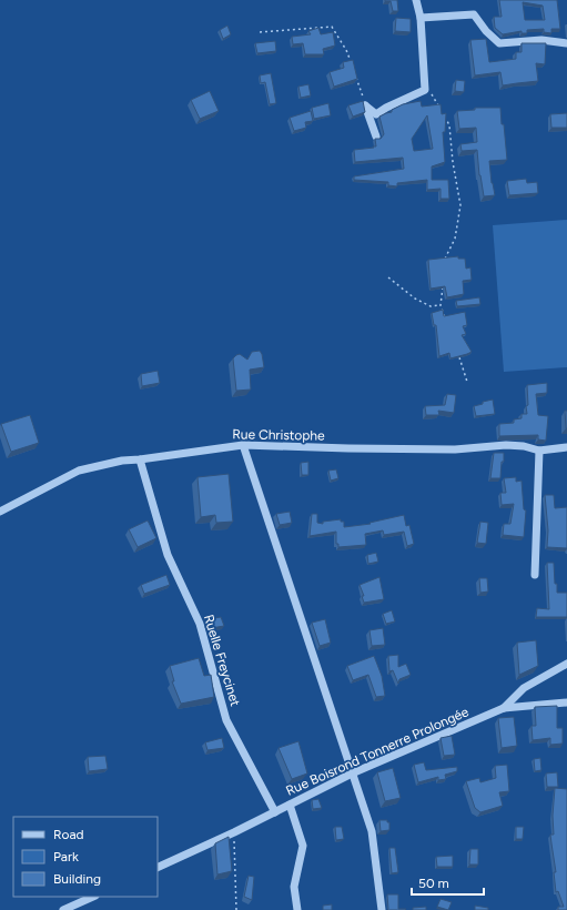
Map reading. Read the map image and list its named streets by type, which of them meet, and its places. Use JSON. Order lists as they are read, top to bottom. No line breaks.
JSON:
{"streets":{"street":["Rue Christophe","Ruelle Freycinet","Rue Boisrond Tonnerre Prolongée"]},"crossings":[["Rue Christophe","Ruelle Freycinet"],["Ruelle Freycinet","Rue Boisrond Tonnerre Prolongée"]],"legend":["Road","Park","Building"],"scale_bar":"50 m"}
